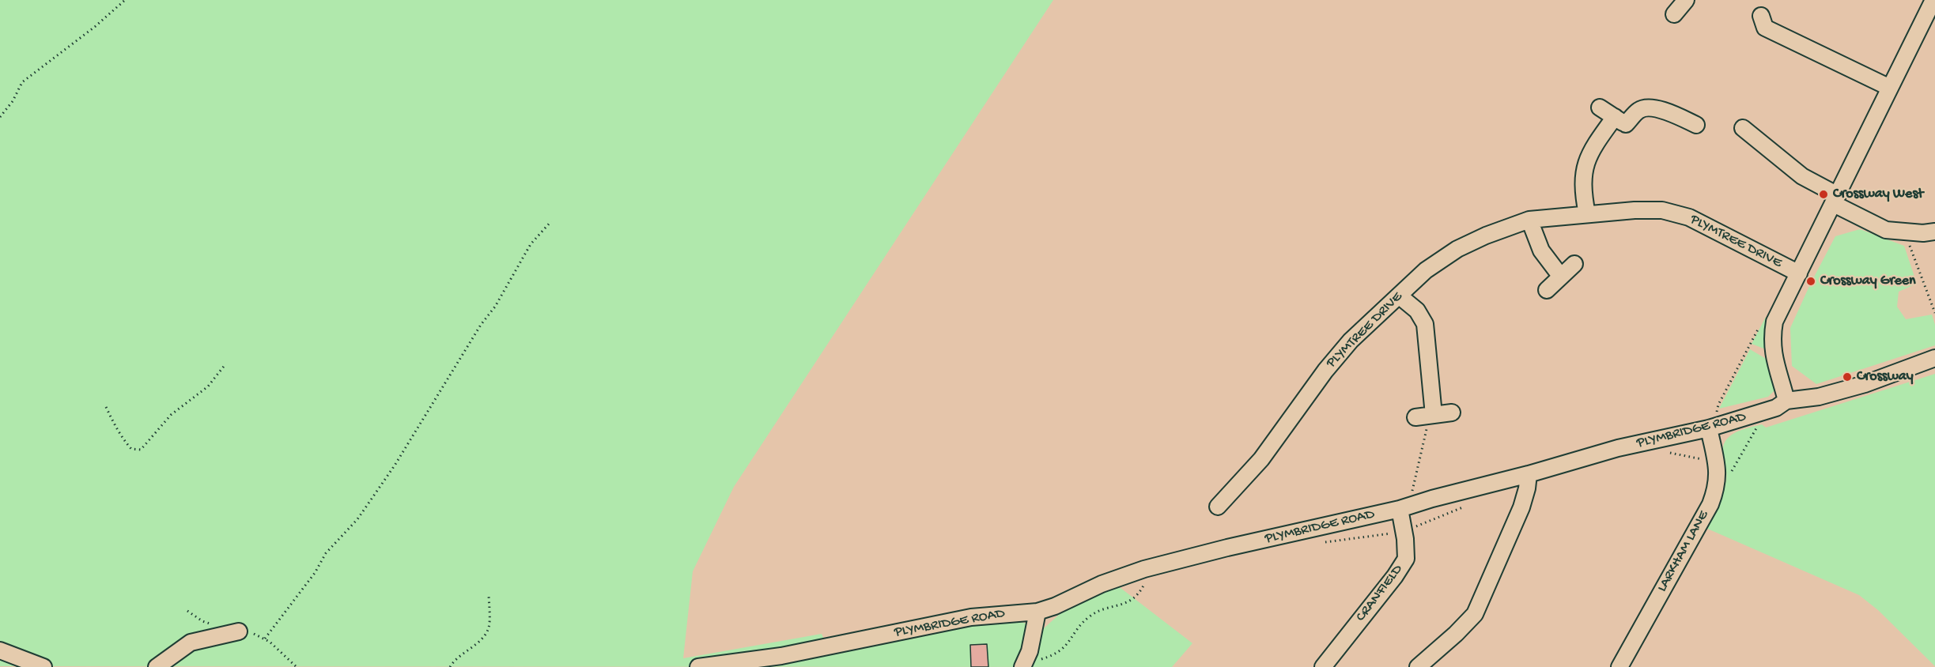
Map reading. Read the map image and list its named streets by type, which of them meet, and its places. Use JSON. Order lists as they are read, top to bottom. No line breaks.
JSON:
{"streets":{"street":["PLYMTREE DRIVE","PLYMBRIDGE ROAD","LARKHAM LANE","CRANFIELD"]},"crossings":[["PLYMBRIDGE ROAD","LARKHAM LANE"],["PLYMBRIDGE ROAD","CRANFIELD"]],"places":["Crossway West","Crossway Green","Crossway"]}
